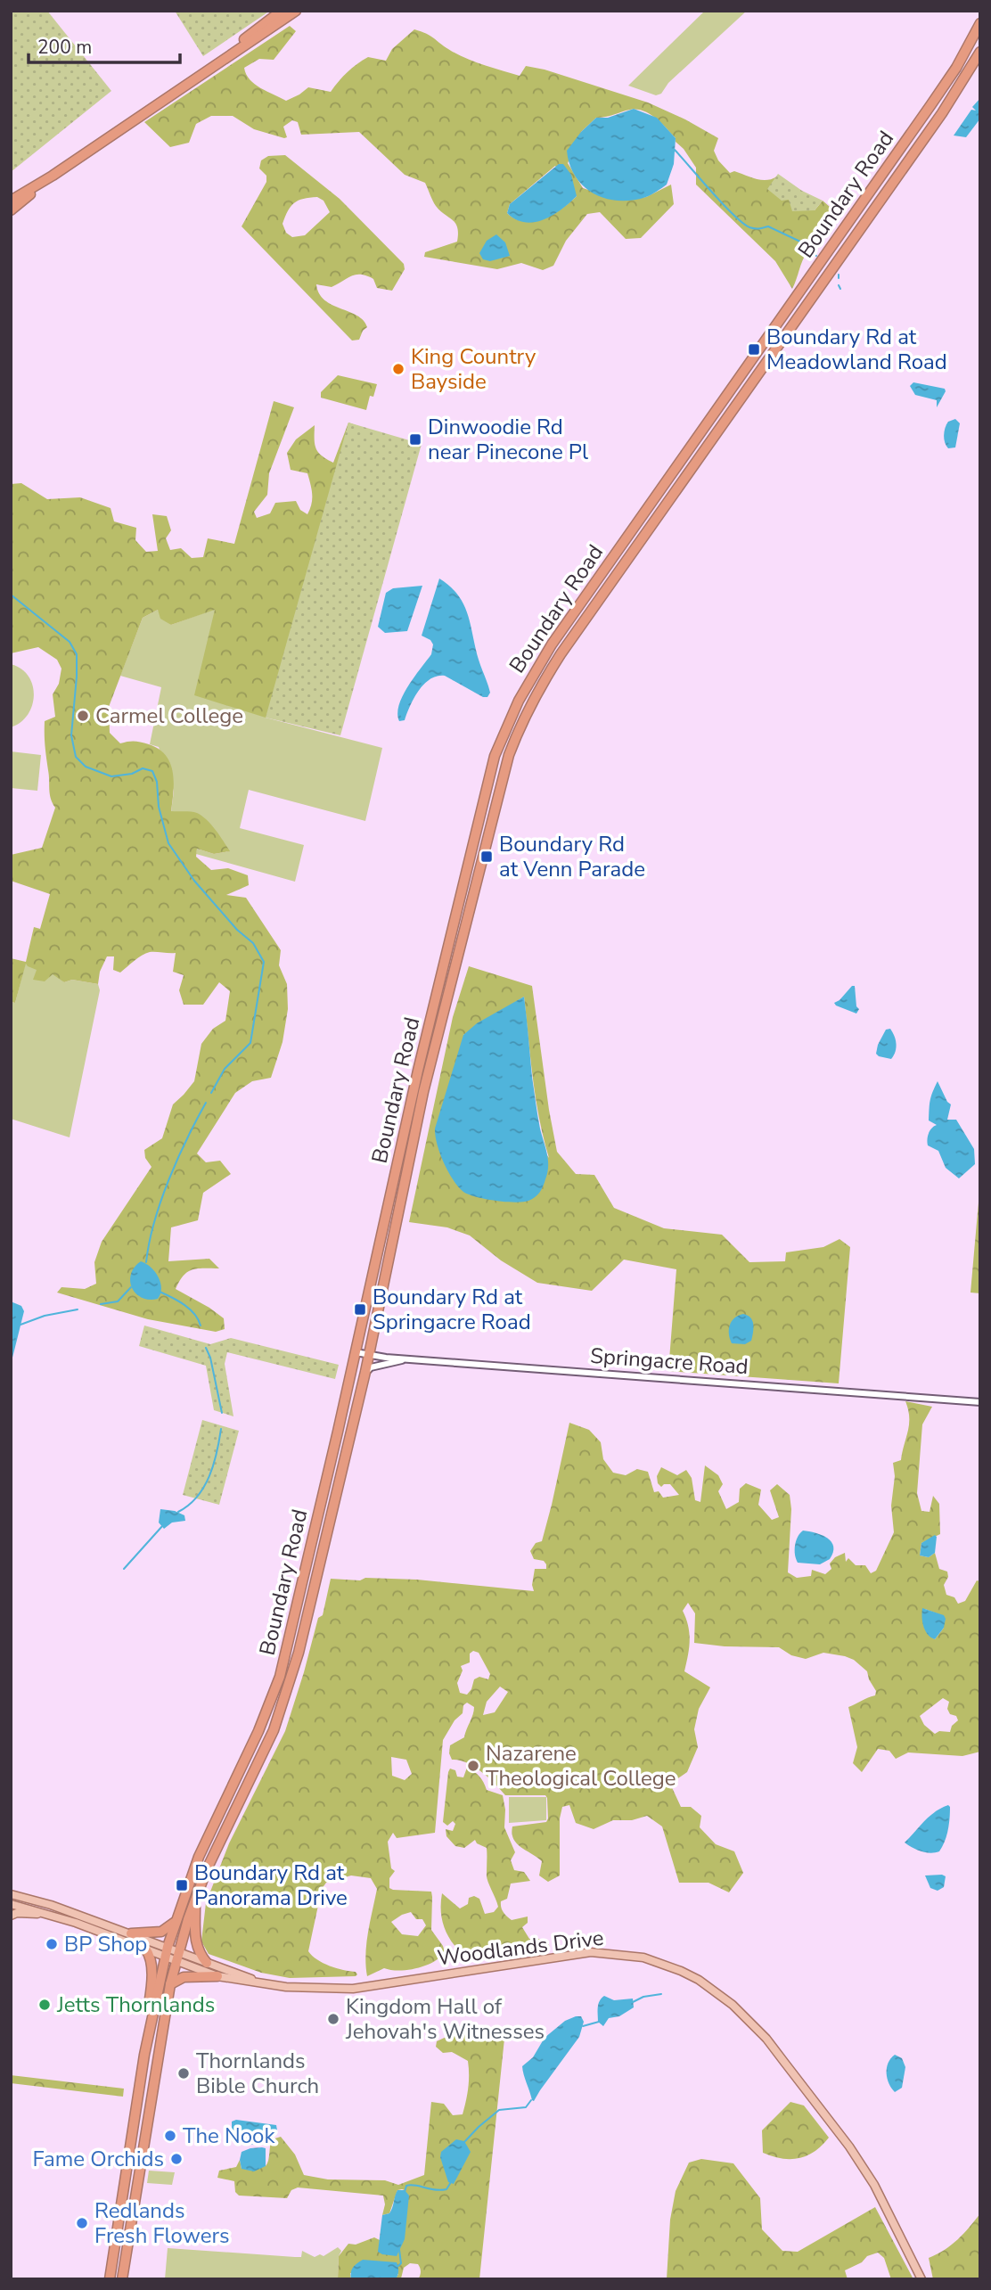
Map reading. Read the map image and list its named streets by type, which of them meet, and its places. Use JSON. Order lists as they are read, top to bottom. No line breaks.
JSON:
{"streets":{"highway":["Boundary Road"],"main road":["Woodlands Drive"],"street":["Springacre Road"]},"crossings":[["Boundary Road","Springacre Road"],["Boundary Road","Woodlands Drive"]],"places":{"transit":["Boundary Rd at Meadowland Road","Dinwoodie Rd near Pinecone Pl","Boundary Rd at Venn Parade","Boundary Rd at Springacre Road","Boundary Rd at Panorama Drive"],"other":["King Country Bayside","Carmel College","Nazarene Theological College","BP Shop","Jetts Thornlands","Kingdom Hall of Jehovah's Witnesses","Thornlands Bible Church","The Nook","Fame Orchids","Redlands Fresh Flowers"]},"scale_bar":"200 m"}
